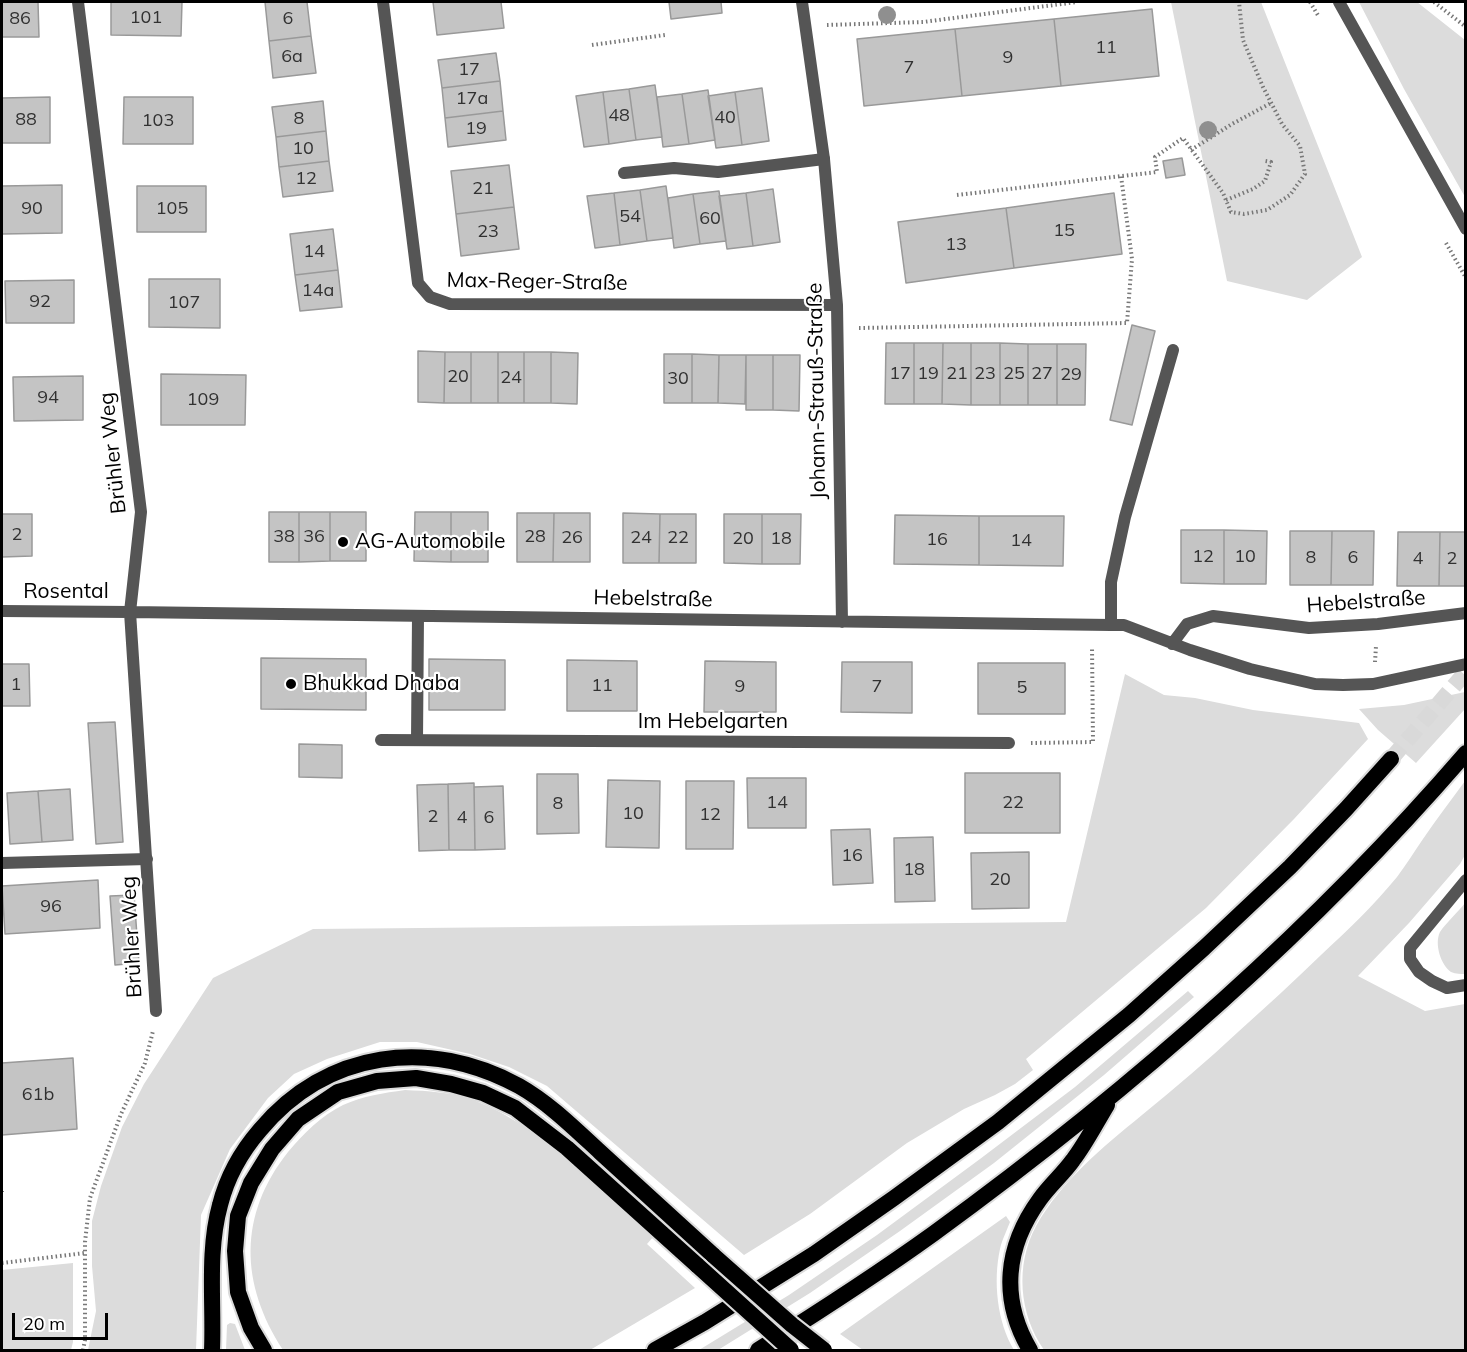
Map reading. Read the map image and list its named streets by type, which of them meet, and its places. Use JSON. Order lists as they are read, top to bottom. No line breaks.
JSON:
{"streets":{"street":["Max-Reger-Straße","Johann-Strauß-Straße","Brühler Weg","Rosental","Hebelstraße","Im Hebelgarten"]},"crossings":[["Max-Reger-Straße","Johann-Strauß-Straße"],["Johann-Strauß-Straße","Hebelstraße"],["Brühler Weg","Rosental"],["Brühler Weg","Hebelstraße"],["Rosental","Hebelstraße"]],"places":["AG-Automobile","Bhukkad Dhaba"],"house_numbers":["101","86","6","11","6a","9","7","17","17a","48","40","8","88","103","19","10","12","21","90","105","54","60","15","23","13","14","14a","92","107","17","19","21","23","25","27","29","20","24","30","94","109","2","38","36","28","26","24","22","20","18","16","14","12","10","8","6","4","2","1","11","9","7","5","14","22","8","10","12","2","4","6","16","18","20","96","61b"],"scale_bar":"20 m"}
